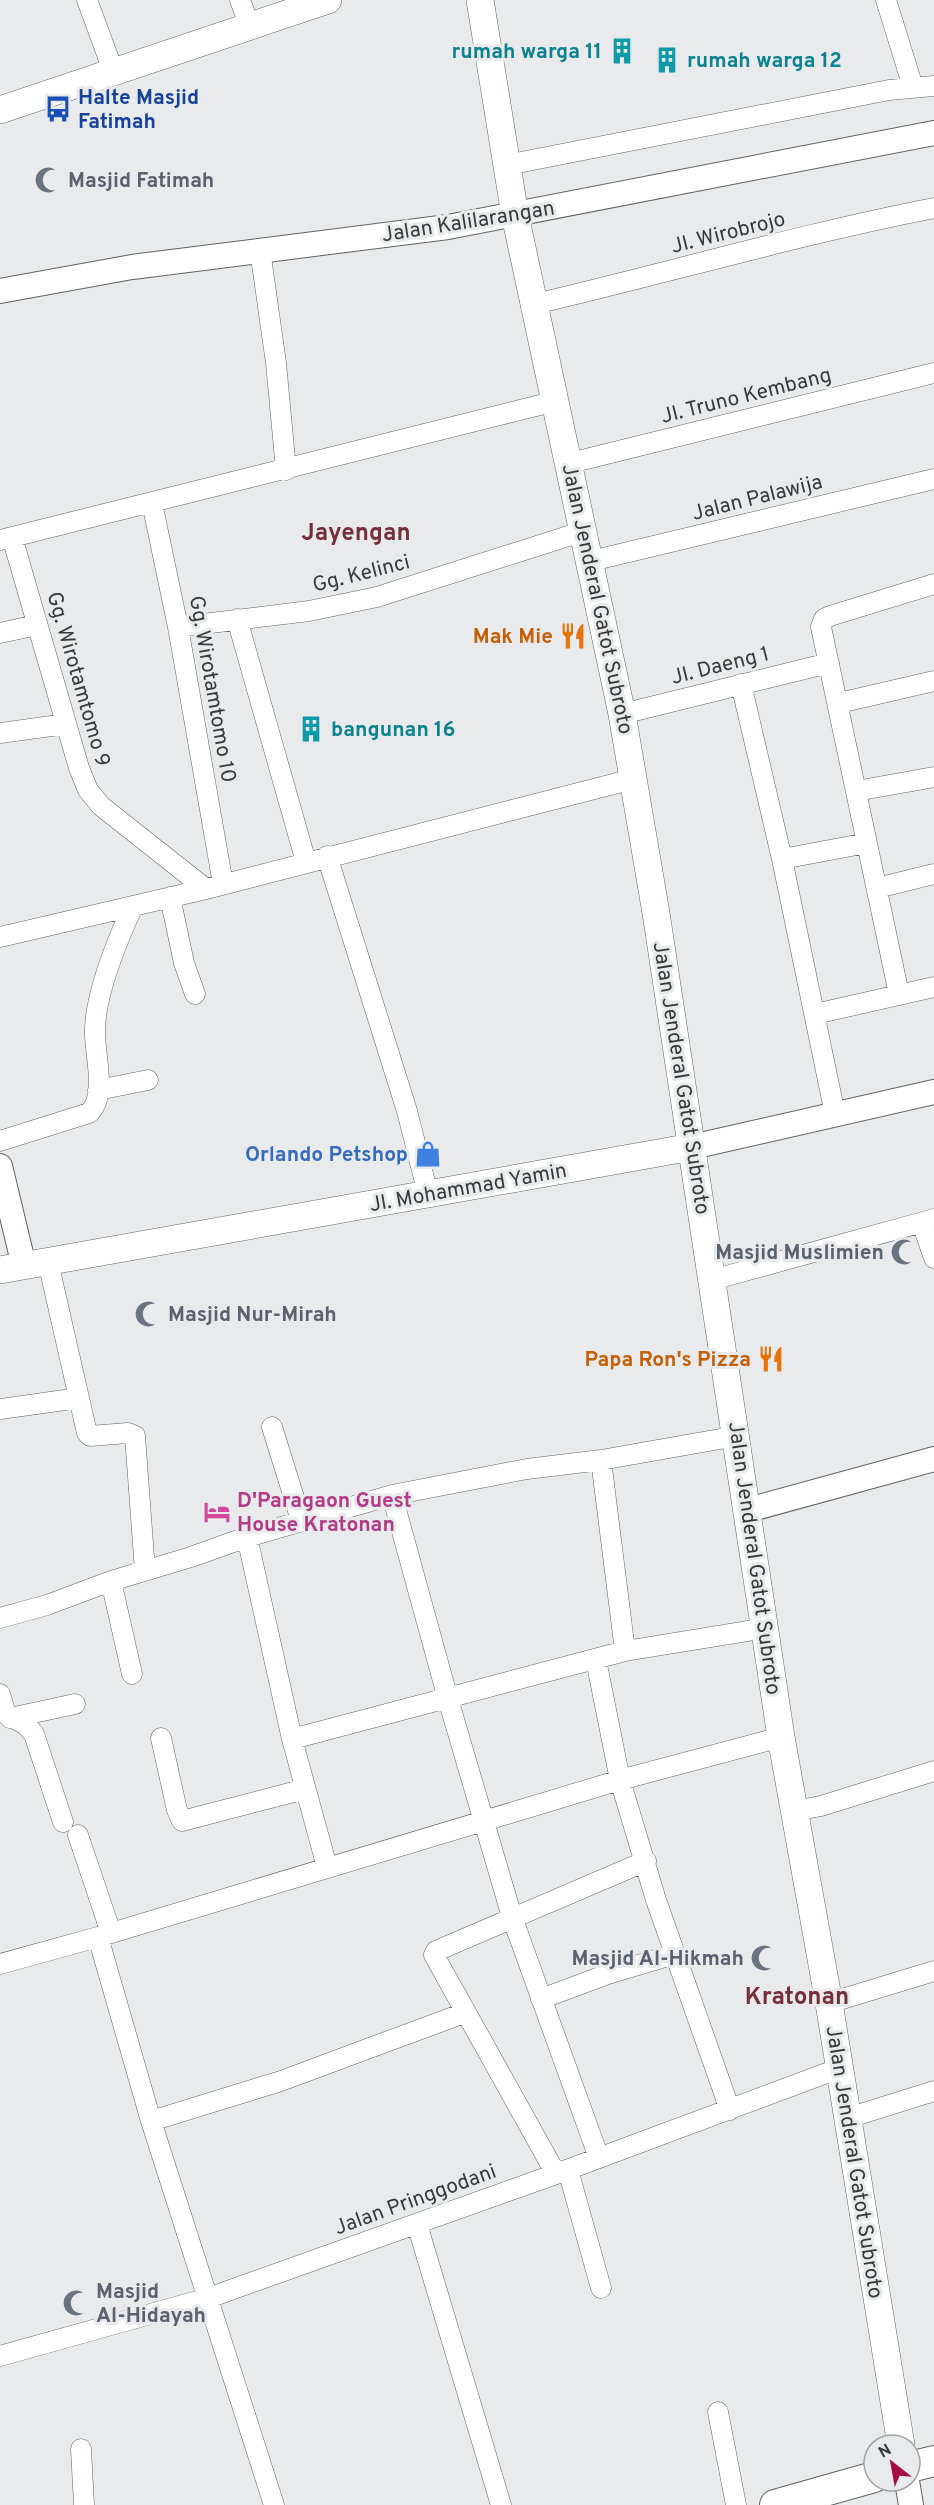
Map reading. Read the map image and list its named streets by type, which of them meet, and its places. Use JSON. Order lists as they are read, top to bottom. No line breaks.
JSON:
{"streets":{"main road":["Jalan Jenderal Gatot Subroto","Jl. Mohammad Yamin"],"street":["Jalan Kalilarangan","Jl. Wirobrojo","Jl. Truno Kembang","Jalan Palawija","Gg. Kelinci","Jl. Daeng 1","Gg. Wirotamtomo 9","Gg. Wirotamtomo 10","Jalan Pringgodani"]},"crossings":[["Jalan Kalilarangan","Jalan Jenderal Gatot Subroto"],["Jl. Wirobrojo","Jalan Jenderal Gatot Subroto"],["Jl. Truno Kembang","Jalan Jenderal Gatot Subroto"],["Jalan Palawija","Jalan Jenderal Gatot Subroto"],["Gg. Kelinci","Jalan Jenderal Gatot Subroto"],["Gg. Kelinci","Gg. Wirotamtomo 10"],["Jalan Jenderal Gatot Subroto","Jl. Daeng 1"],["Jalan Jenderal Gatot Subroto","Jl. Mohammad Yamin"],["Jalan Jenderal Gatot Subroto","Jalan Pringgodani"],["Gg. Wirotamtomo 9","Gg. Wirotamtomo 10"]],"districts":["Jayengan","Kratonan"],"places":{"building":["rumah warga 11","rumah warga 12","bangunan 16"],"bus stop":["Halte Masjid Fatimah"],"mosque":["Masjid Fatimah","Masjid Muslimien","Masjid Nur-Mirah","Masjid Al-Hikmah","Masjid Al-Hidayah"],"restaurant":["Mak Mie","Papa Ron's Pizza"],"shop":["Orlando Petshop"],"hotel":["D'Paragaon Guest House Kratonan"]},"north":"top left"}
